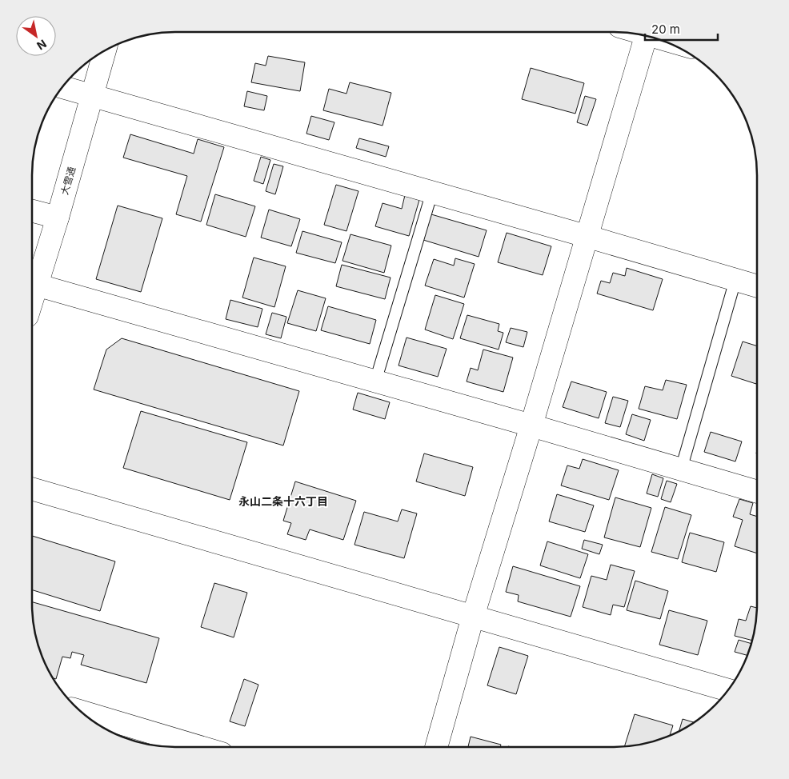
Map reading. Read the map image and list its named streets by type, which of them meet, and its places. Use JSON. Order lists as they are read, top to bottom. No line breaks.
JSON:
{"streets":{"main road":["大雪通"]},"districts":["永山二条十六丁目"],"scale_bar":"20 m","north":"bottom right"}
